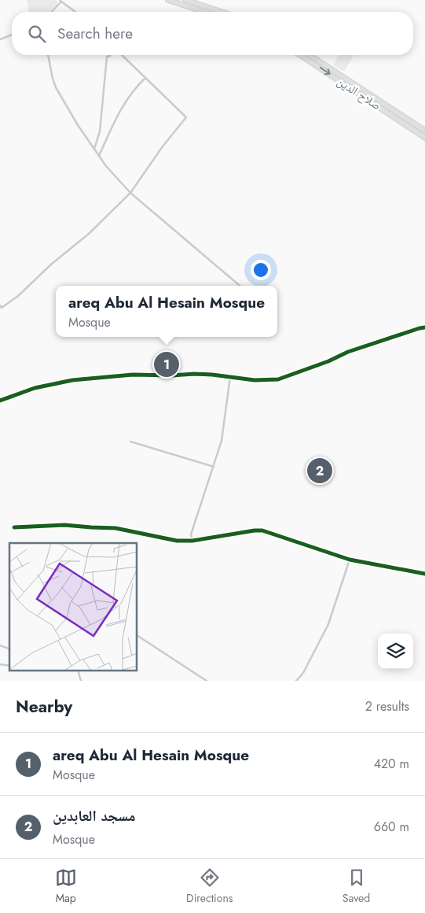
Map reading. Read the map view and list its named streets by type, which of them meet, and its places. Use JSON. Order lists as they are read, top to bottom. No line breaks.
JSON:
{"streets":{"highway":["صلاح الدين"]},"page":{"search":"Search here","popup":["areq Abu Al Hesain Mosque","Mosque"],"pins":["1","2"],"heading":["Nearby","2 results"],"list":[{"mark":"1","name":"areq Abu Al Hesain Mosque","note":"Mosque","value":"420 m"},{"mark":"2","name":"مسجد العابدين","note":"Mosque","value":"660 m"}],"nav":["Map","Directions","Saved"]}}
